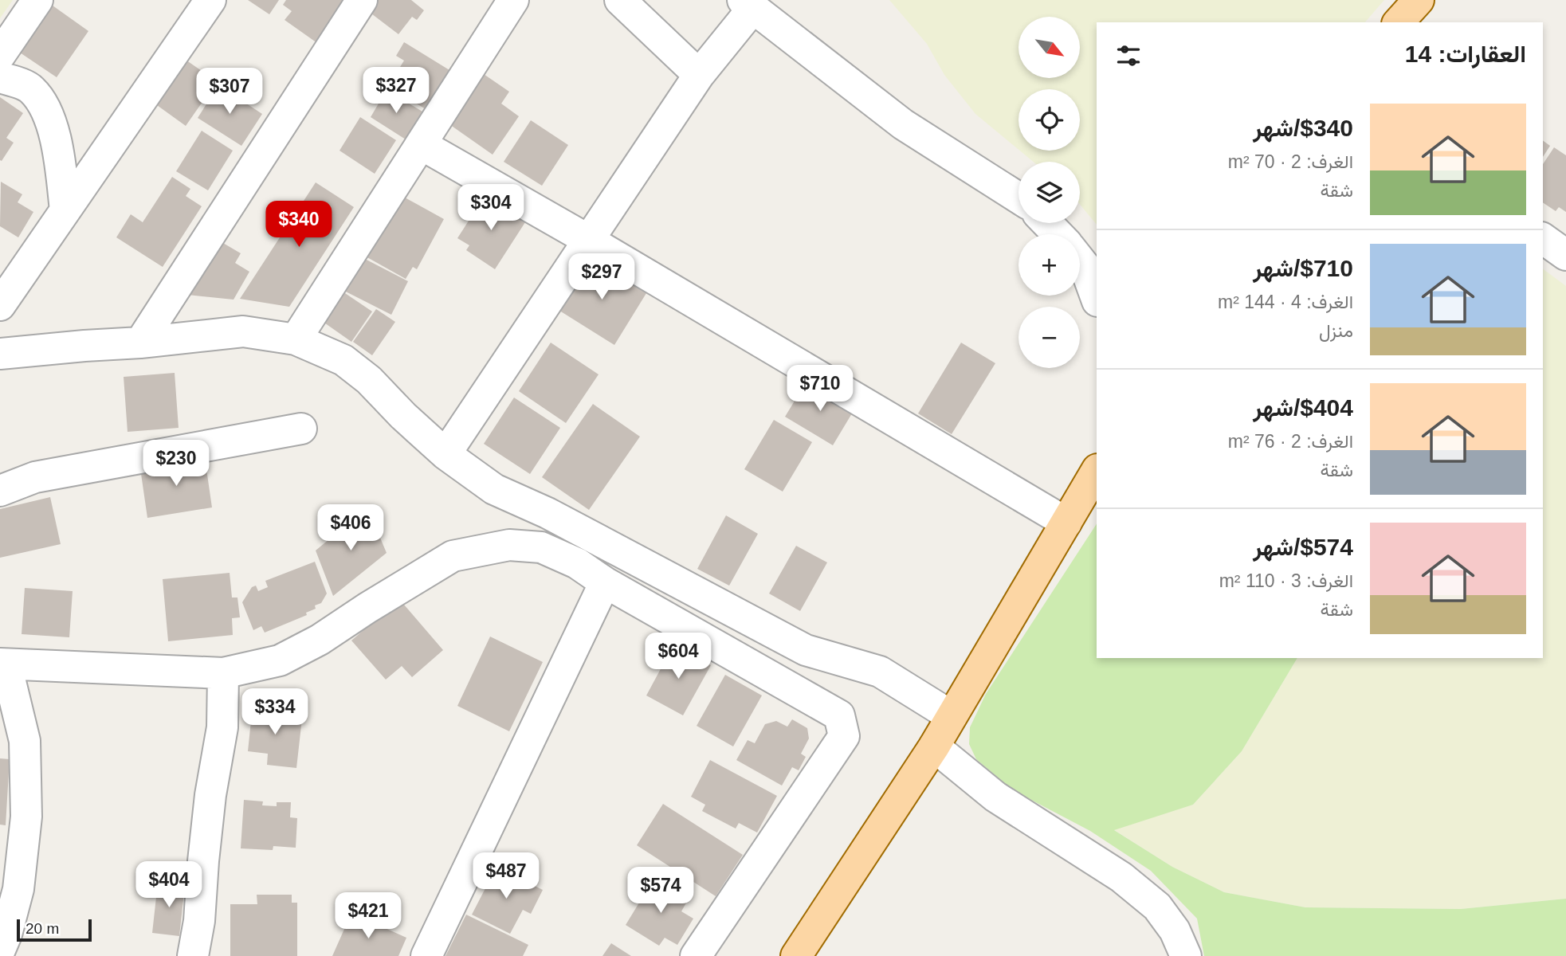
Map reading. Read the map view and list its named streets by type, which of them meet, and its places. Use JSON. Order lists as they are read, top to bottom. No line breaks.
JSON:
{"scale_bar":"20 m","north":"bottom right","page":{"map_buttons":["+","−"],"heading":"العقارات: 14","price":["$327","$307","$304","$340","$297","$710","$230","$406","$604","$334","$487","$404","$574","$421"],"list":[{"name":"$340/شهر","note":"الغرف: 2 · 70 m² · شقة"},{"name":"$710/شهر","note":"الغرف: 4 · 144 m² · منزل"},{"name":"$404/شهر","note":"الغرف: 2 · 76 m² · شقة"},{"name":"$574/شهر","note":"الغرف: 3 · 110 m² · شقة"}],"scale":"20 m"}}
